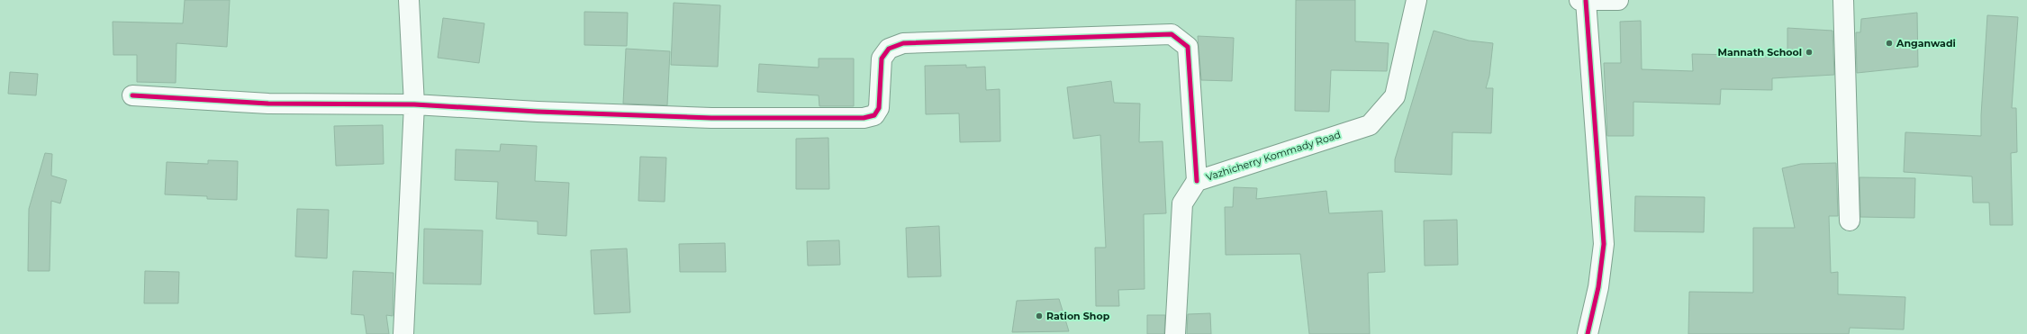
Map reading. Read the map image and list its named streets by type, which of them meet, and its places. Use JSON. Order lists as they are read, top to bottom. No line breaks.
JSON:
{"streets":{"street":["Vazhicherry Kommady Road"]},"places":["Anganwadi","Mannath School","Ration Shop"]}
